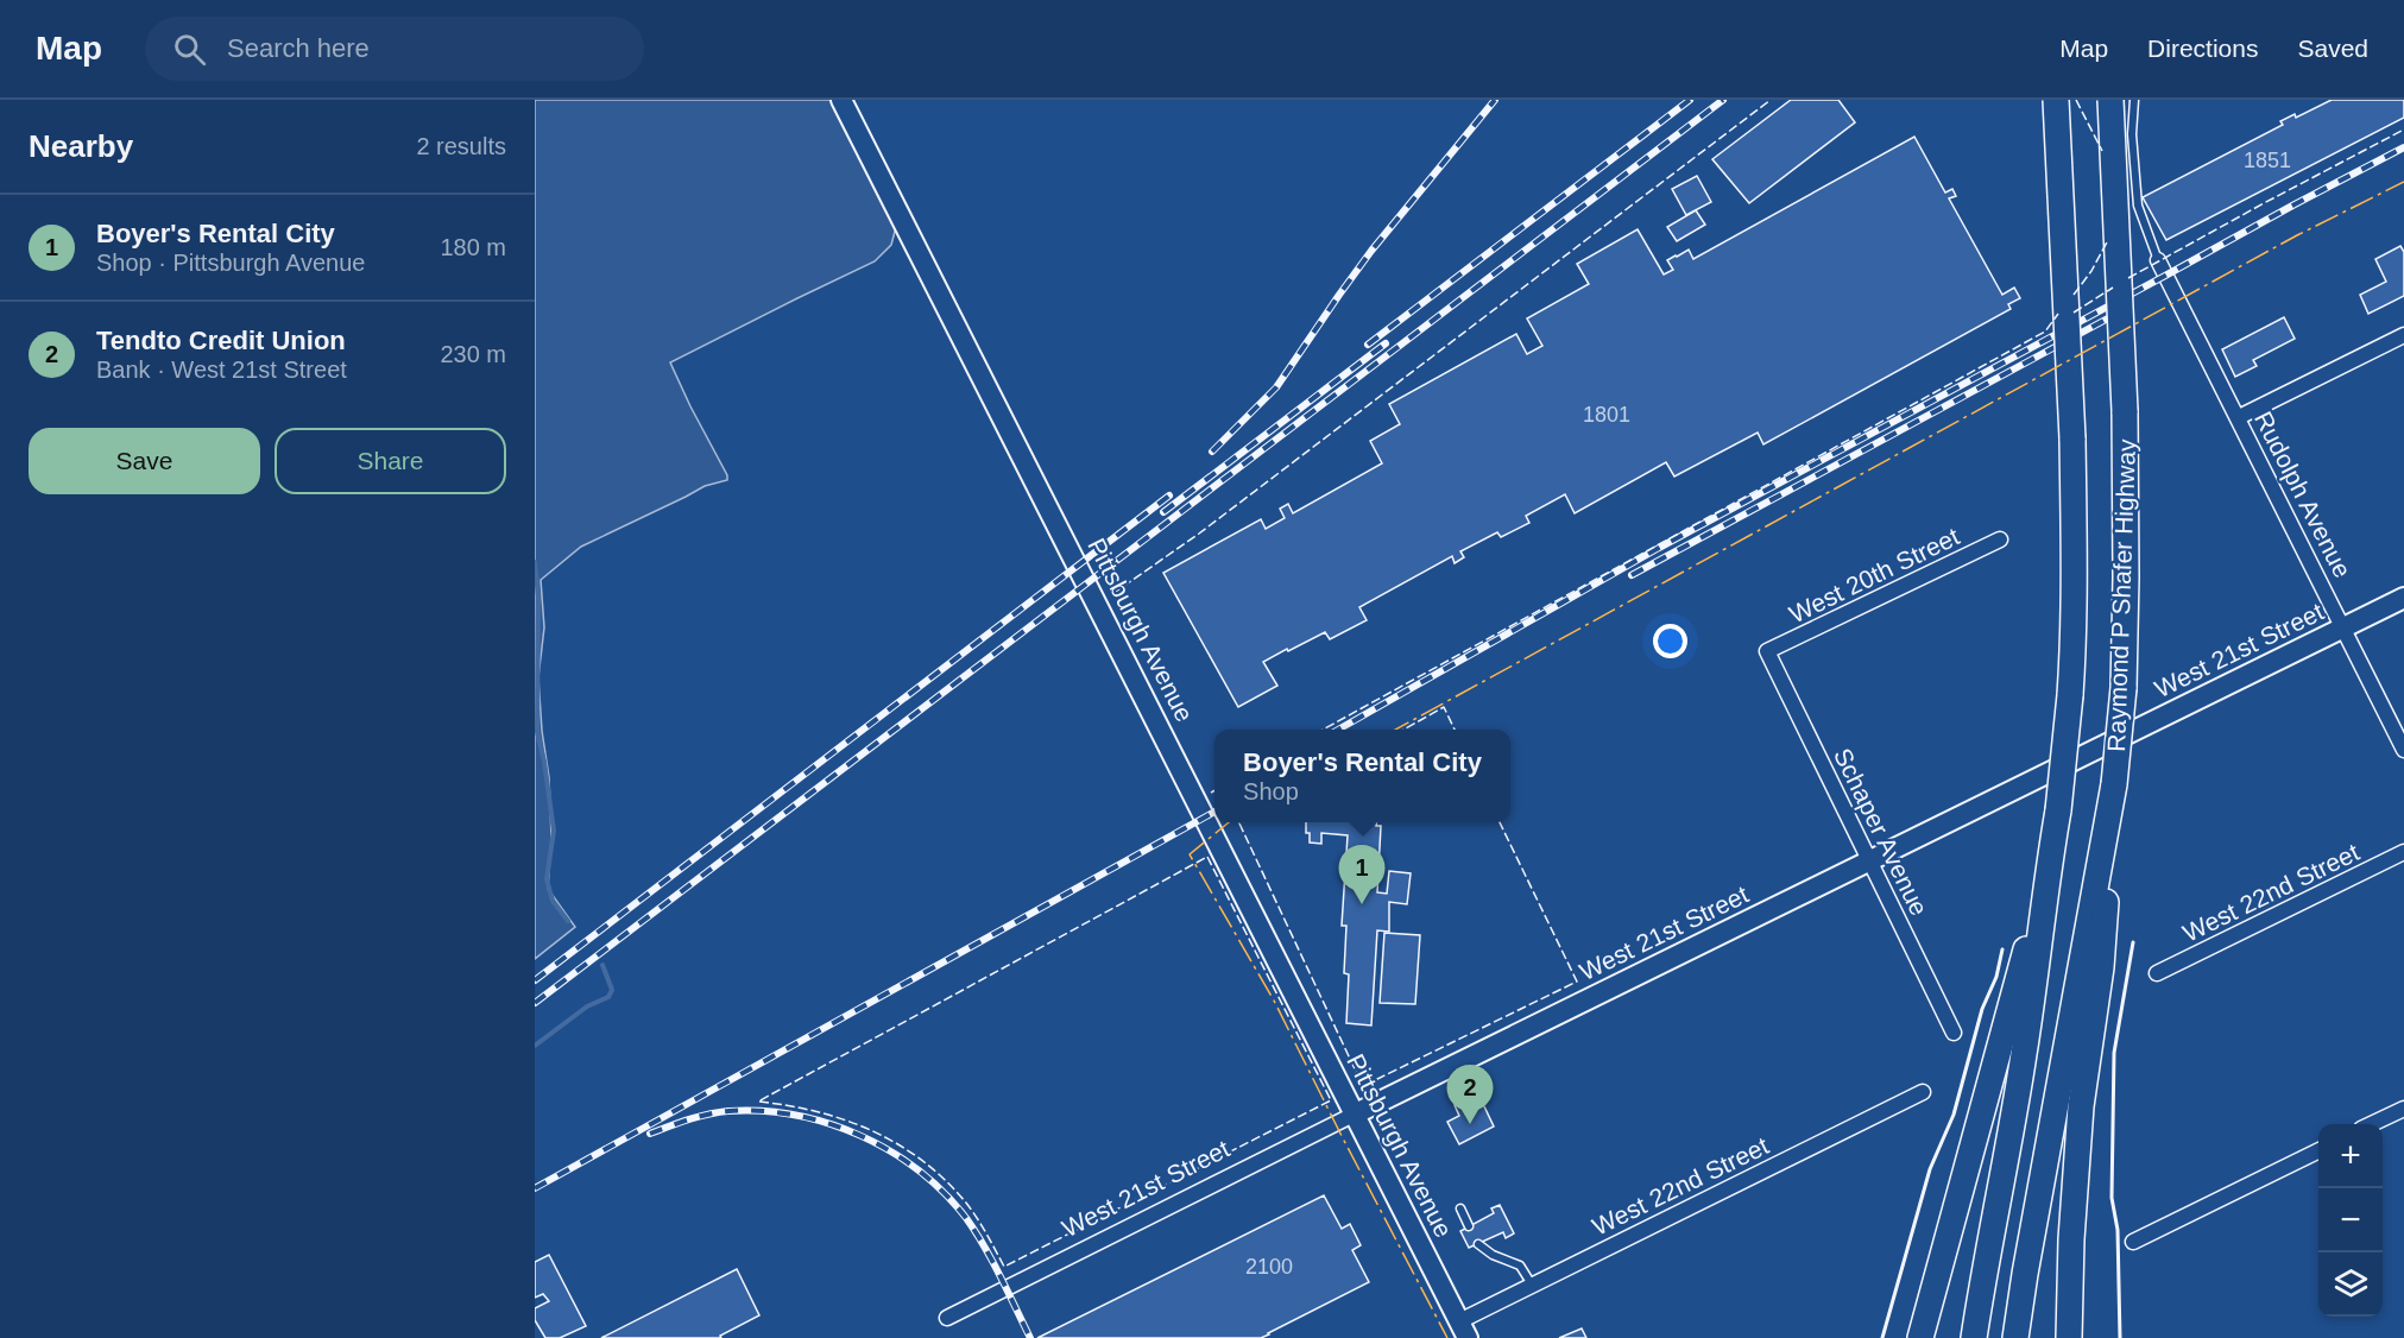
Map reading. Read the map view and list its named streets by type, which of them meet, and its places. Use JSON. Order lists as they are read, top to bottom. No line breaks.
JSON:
{"streets":{"highway":["Raymond P Shafer Highway"],"street":["Rudolph Avenue","West 20th Street","Pittsburgh Avenue","West 21st Street","Schaper Avenue","West 22nd Street"]},"crossings":[["Rudolph Avenue","West 21st Street"],["West 20th Street","Schaper Avenue"],["Pittsburgh Avenue","West 21st Street"],["Pittsburgh Avenue","West 22nd Street"],["West 21st Street","Schaper Avenue"]],"house_numbers":["1851","1801","2100"],"page":{"header":"Map","search":"Search here","nav":["Map","Directions","Saved"],"heading":["Nearby","2 results"],"list":[{"mark":"1","name":"Boyer's Rental City","note":"Shop · Pittsburgh Avenue","value":"180 m"},{"mark":"2","name":"Tendto Credit Union","note":"Bank · West 21st Street","value":"230 m"}],"buttons":["Save","Share"],"popup":["Boyer's Rental City","Shop"],"pins":["1","2"],"map_buttons":["+","−"]}}
